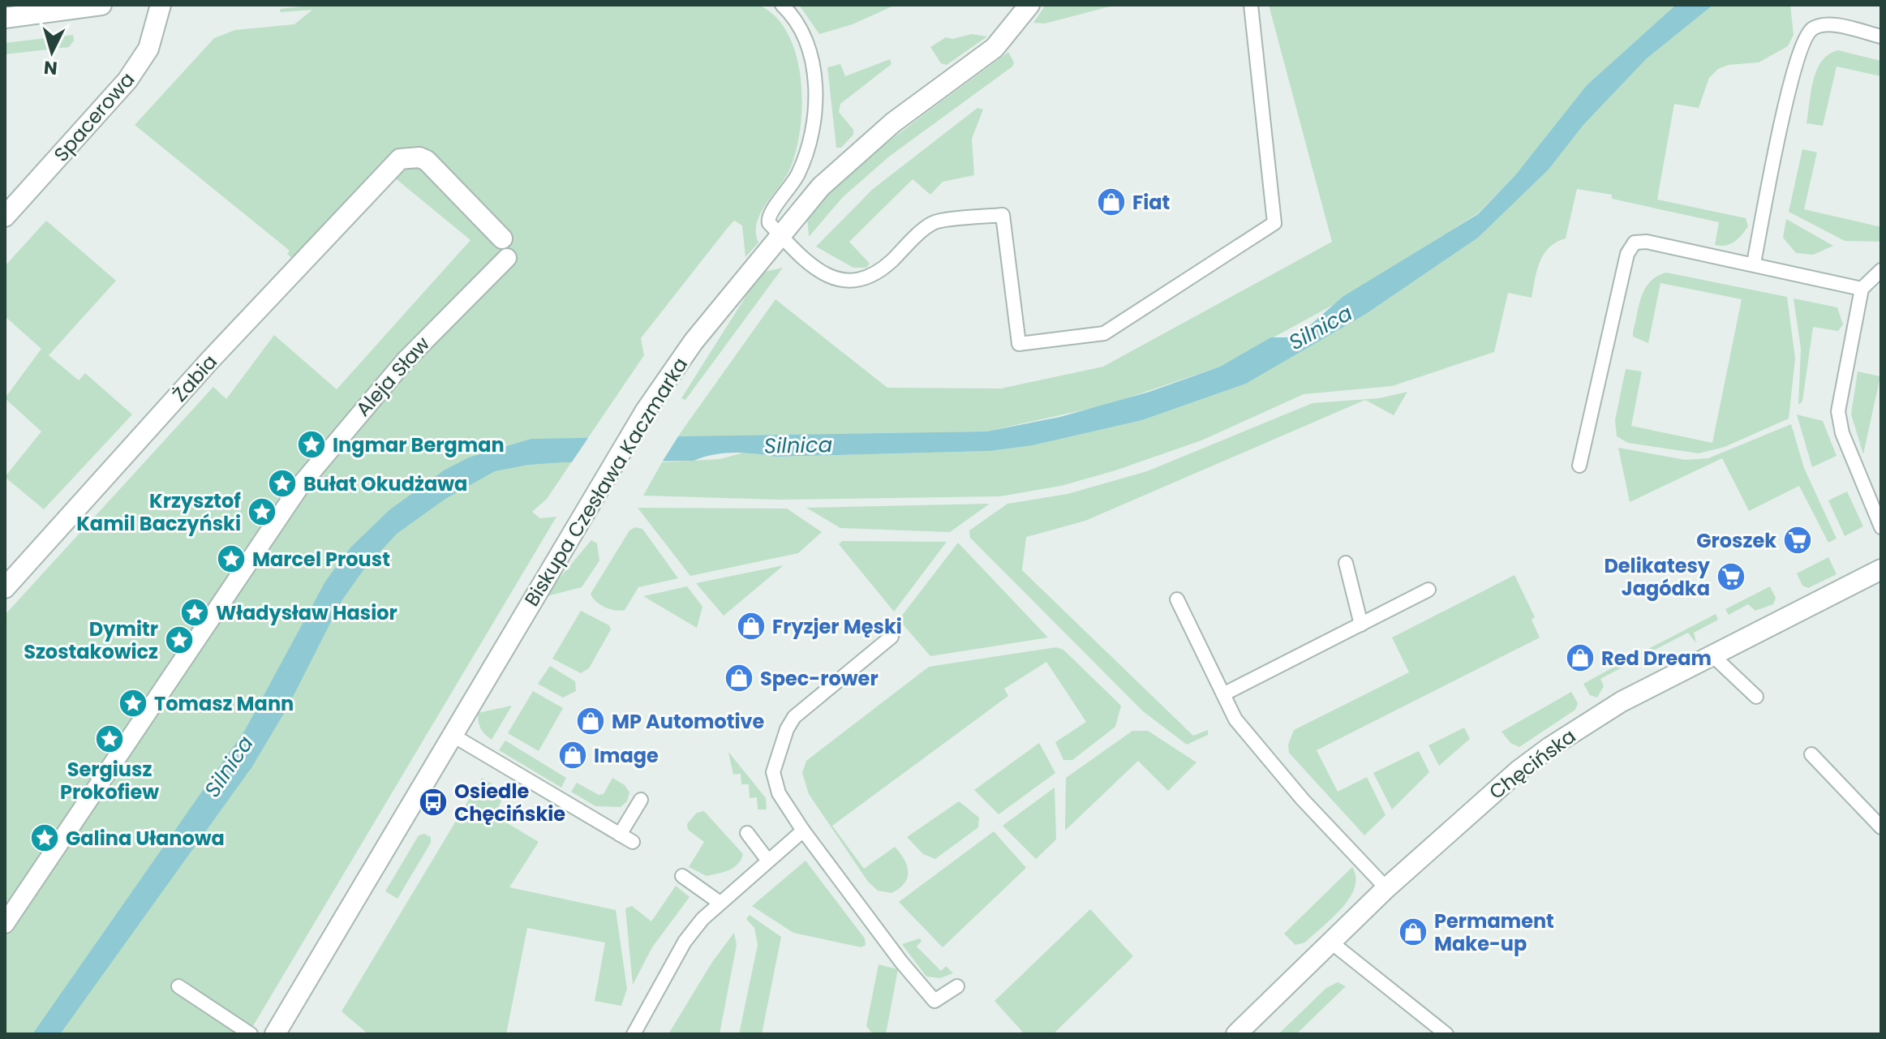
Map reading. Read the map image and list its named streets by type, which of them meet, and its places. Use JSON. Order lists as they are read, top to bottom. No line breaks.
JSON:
{"streets":{"street":["Spacerowa","Aleja Sław","Żabia","Biskupa Czesława Kaczmarka","Chęcińska"]},"water":["Silnica"],"places":{"shop":["Fiat","Fryzjer Męski","Red Dream","Spec-rower","MP Automotive","Image","Permament Make-up"],"place":["Ingmar Bergman","Bułat Okudżawa","Krzysztof Kamil Baczyński","Marcel Proust","Władysław Hasior","Dymitr Szostakowicz","Tomasz Mann","Sergiusz Prokofiew","Galina Ułanowa"],"supermarket":["Groszek","Delikatesy Jagódka"],"bus stop":["Osiedle Chęcińskie"]},"north":"bottom"}
